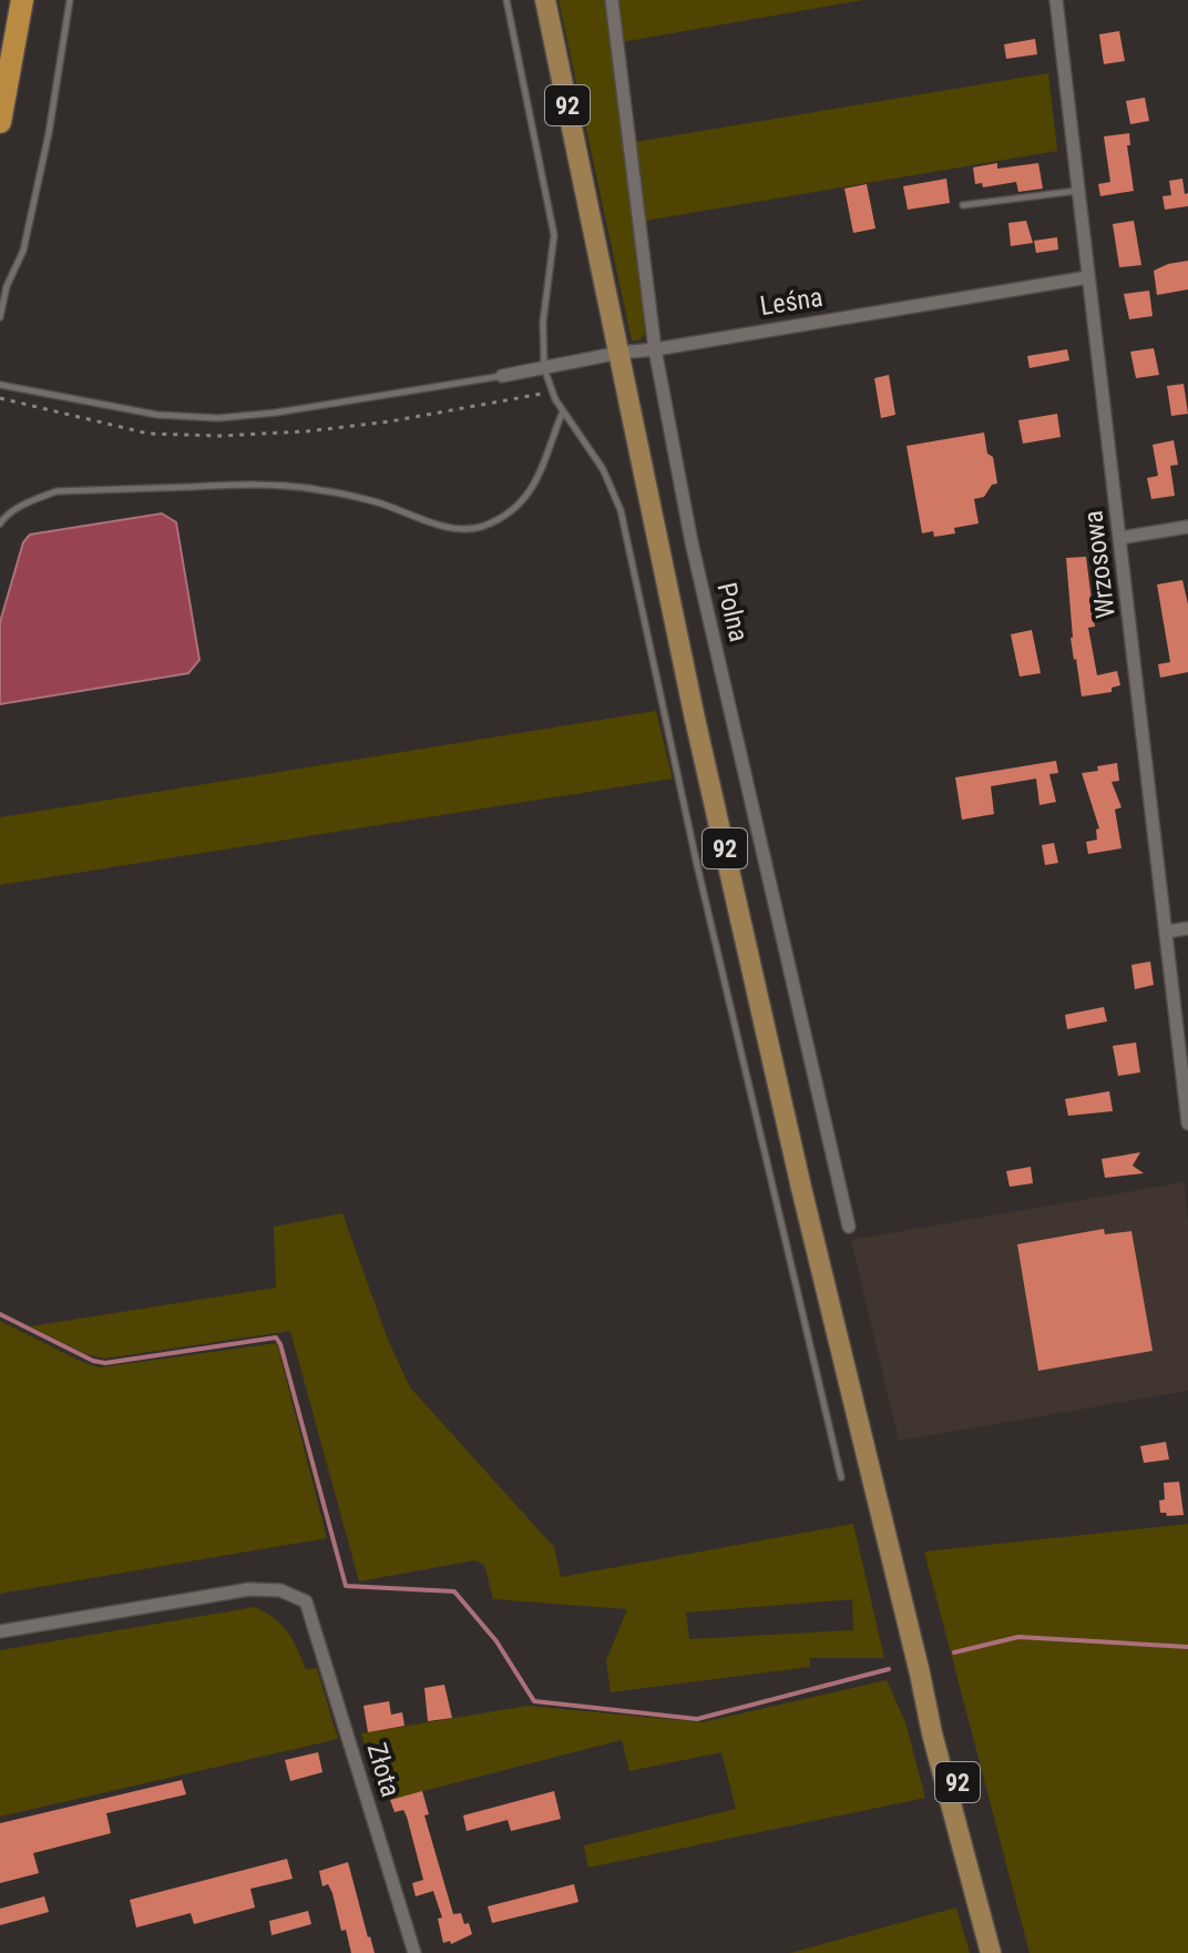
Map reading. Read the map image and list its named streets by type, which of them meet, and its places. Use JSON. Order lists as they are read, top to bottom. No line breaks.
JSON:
{"streets":{"main road":["92"],"street":["Leśna","Wrzosowa","Polna","Złota"]},"crossings":[["92","Leśna"],["Leśna","Wrzosowa"],["Leśna","Polna"]]}
